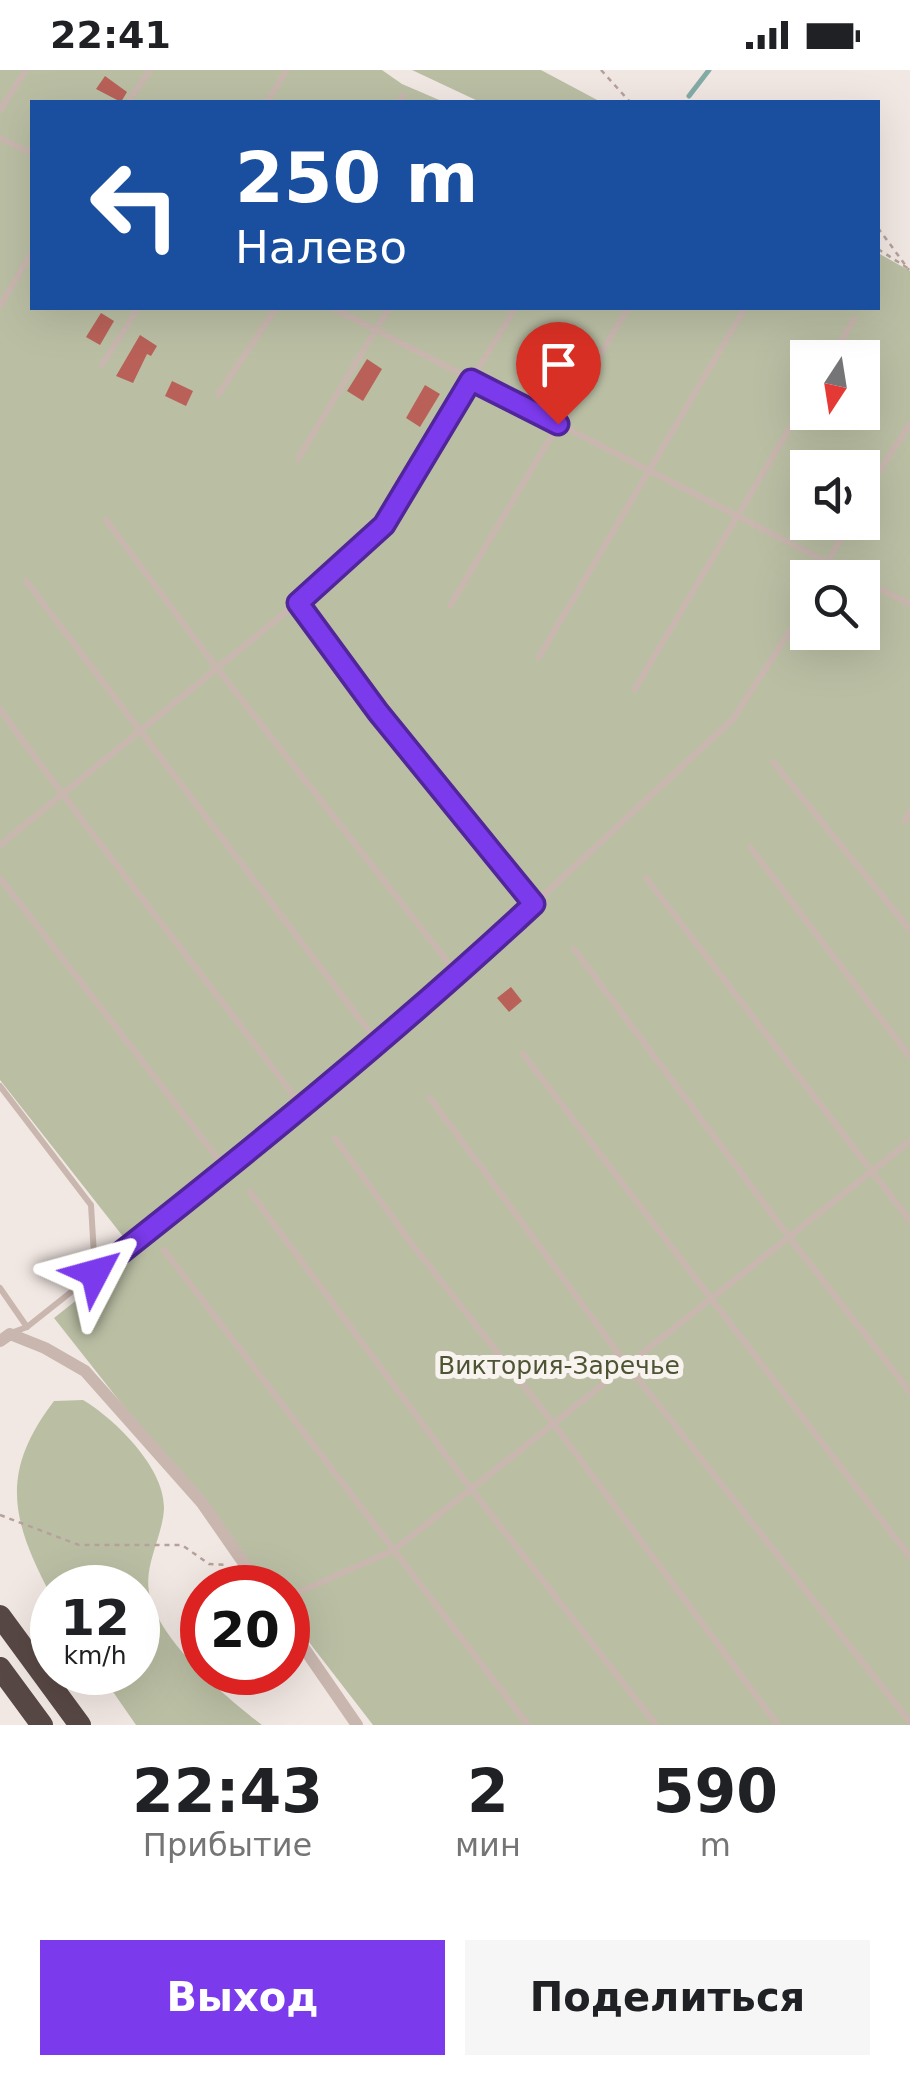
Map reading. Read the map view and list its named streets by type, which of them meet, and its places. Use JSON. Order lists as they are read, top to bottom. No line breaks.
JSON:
{"parks":["Виктория-Заречье"],"north":"bottom","page":{"status":"22:41","turn":["250 m","Налево"],"speed":"12 km/h","limit":"20","eta":["22:43","Прибытие","2","мин","590","m"],"buttons":["Выход","Поделиться"]}}
